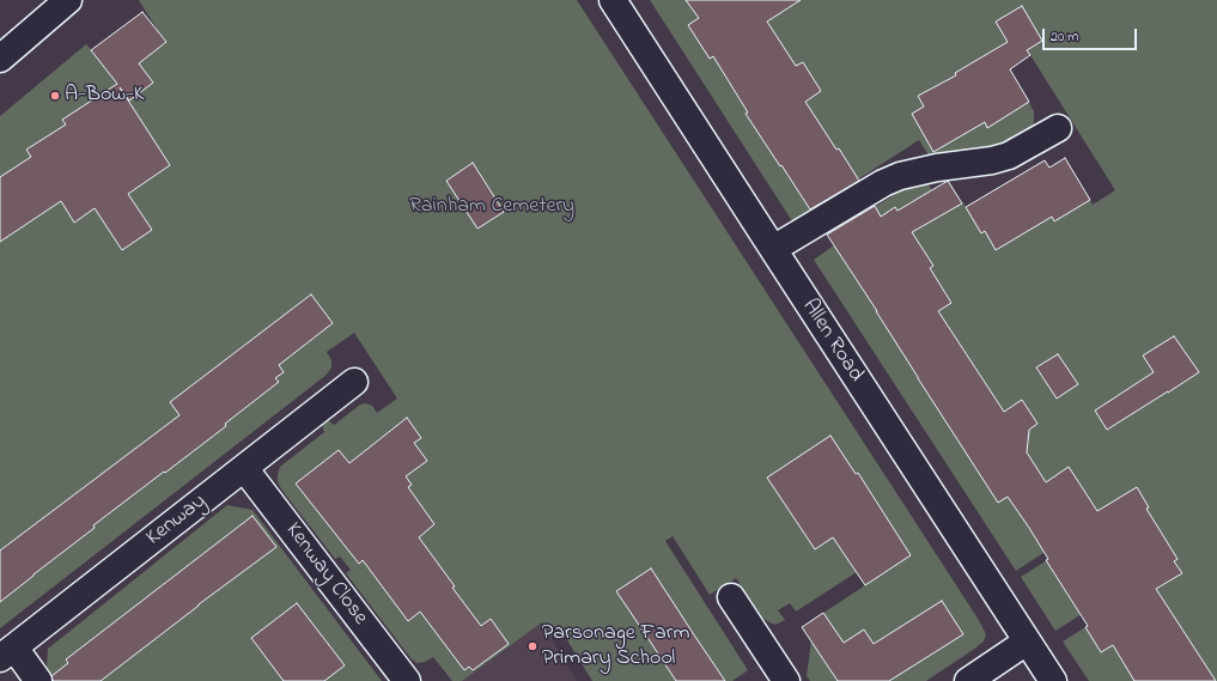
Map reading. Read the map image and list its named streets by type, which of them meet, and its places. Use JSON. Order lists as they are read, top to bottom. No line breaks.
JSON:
{"streets":{"street":["Allen Road","Kenway","Kenway Close"]},"crossings":[["Kenway","Kenway Close"]],"parks":["Rainham Cemetery"],"places":["A-Bow-K","Parsonage Farm Primary School"],"scale_bar":"20 m"}
